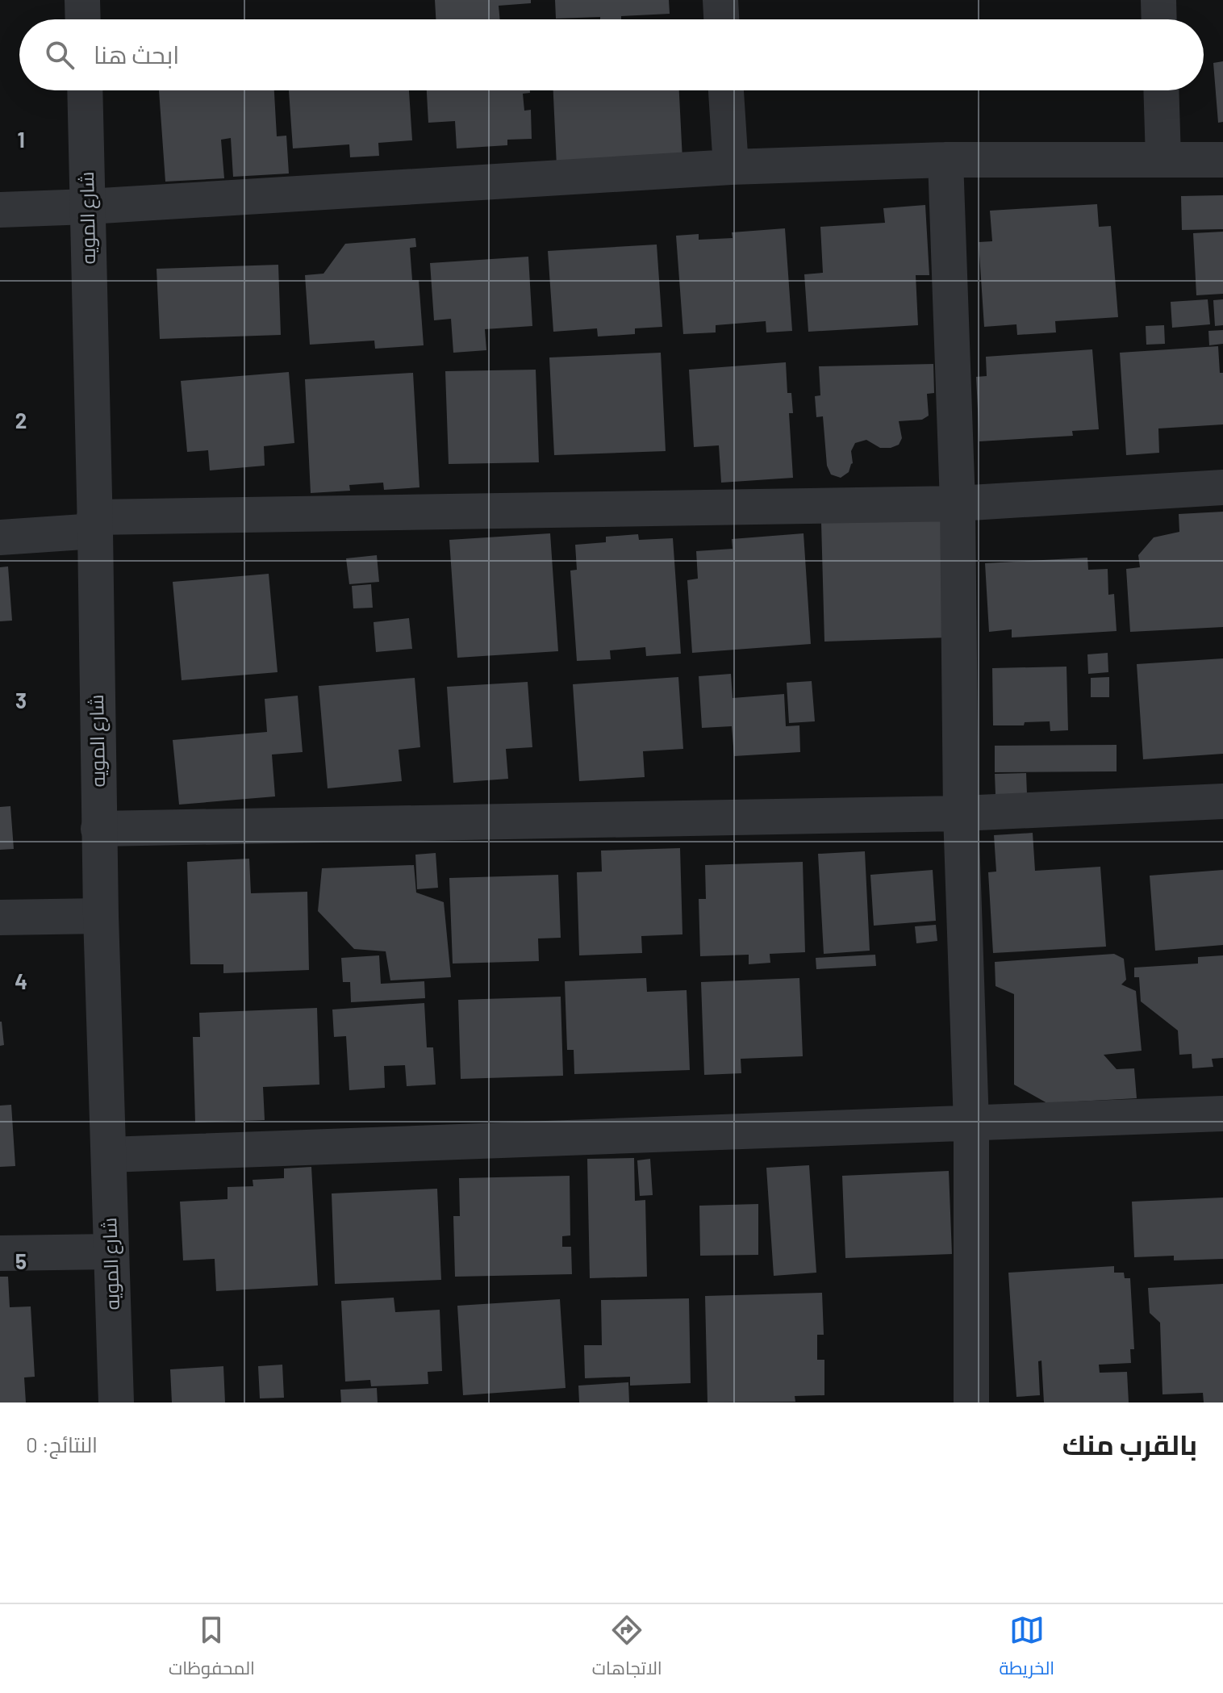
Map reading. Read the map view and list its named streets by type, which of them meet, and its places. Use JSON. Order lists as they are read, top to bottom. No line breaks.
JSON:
{"streets":{"street":["شارع المويه"]},"page":{"search":"ابحث هنا","heading":["بالقرب منك","النتائج: 0"],"nav":["الخريطة","الاتجاهات","المحفوظات"]},"grid":{"rows":["1","2","3","4","5"]}}
